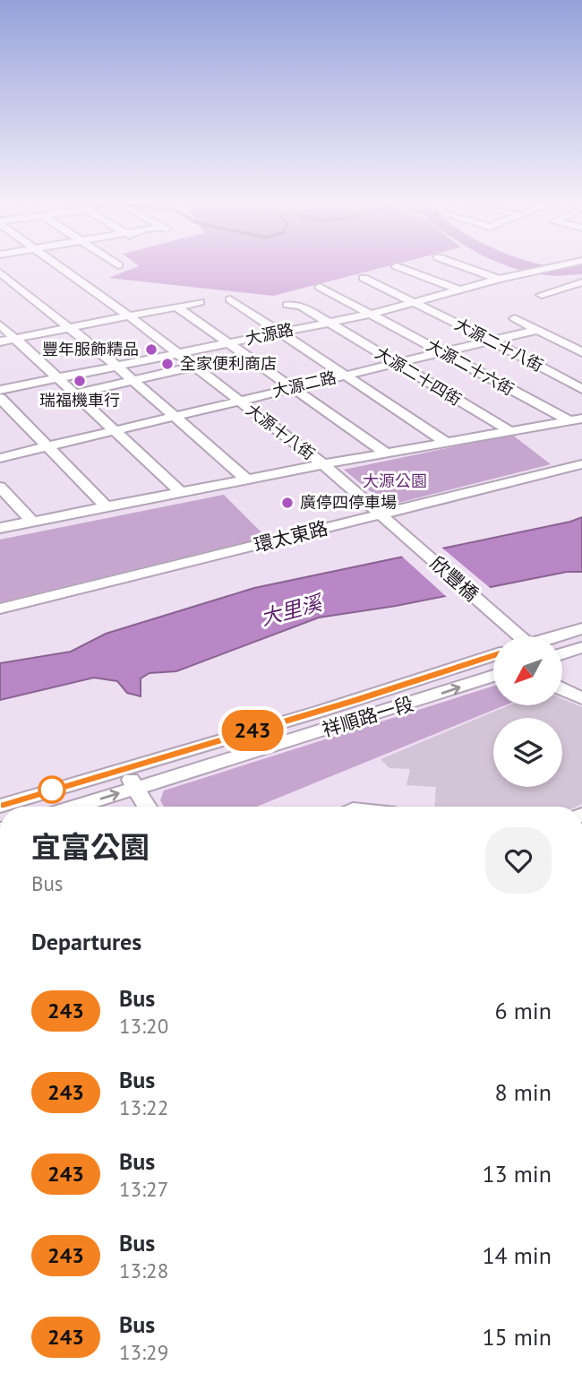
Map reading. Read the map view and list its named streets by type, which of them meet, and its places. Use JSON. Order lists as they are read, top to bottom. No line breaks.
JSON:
{"streets":{"street":["大源路","大源二十八街","大源二十六街","大源二十四街","大源二路","大源十八街","環太東路","欣豐橋","祥順路一段"]},"crossings":[["大源路","大源二十八街"],["大源路","大源二十六街"],["大源路","大源二十四街"],["大源路","大源十八街"],["大源二十八街","大源二路"],["大源二十六街","大源二路"],["大源二十四街","大源二路"],["大源二路","大源十八街"],["大源十八街","環太東路"],["大源十八街","欣豐橋"],["環太東路","欣豐橋"]],"water":["大里溪"],"parks":["大源公園"],"places":["豐年服飾精品","全家便利商店","瑞福機車行","廣停四停車場"],"lines":["bus line 243"],"north":"bottom left","page":{"on_map":"243","heading":[["宜富公園","Bus"],"Departures"],"list":[{"mark":"243","name":"Bus","note":"13:20","value":"6 min"},{"mark":"243","name":"Bus","note":"13:22","value":"8 min"},{"mark":"243","name":"Bus","note":"13:27","value":"13 min"},{"mark":"243","name":"Bus","note":"13:28","value":"14 min"},{"mark":"243","name":"Bus","note":"13:29","value":"15 min"}]}}
